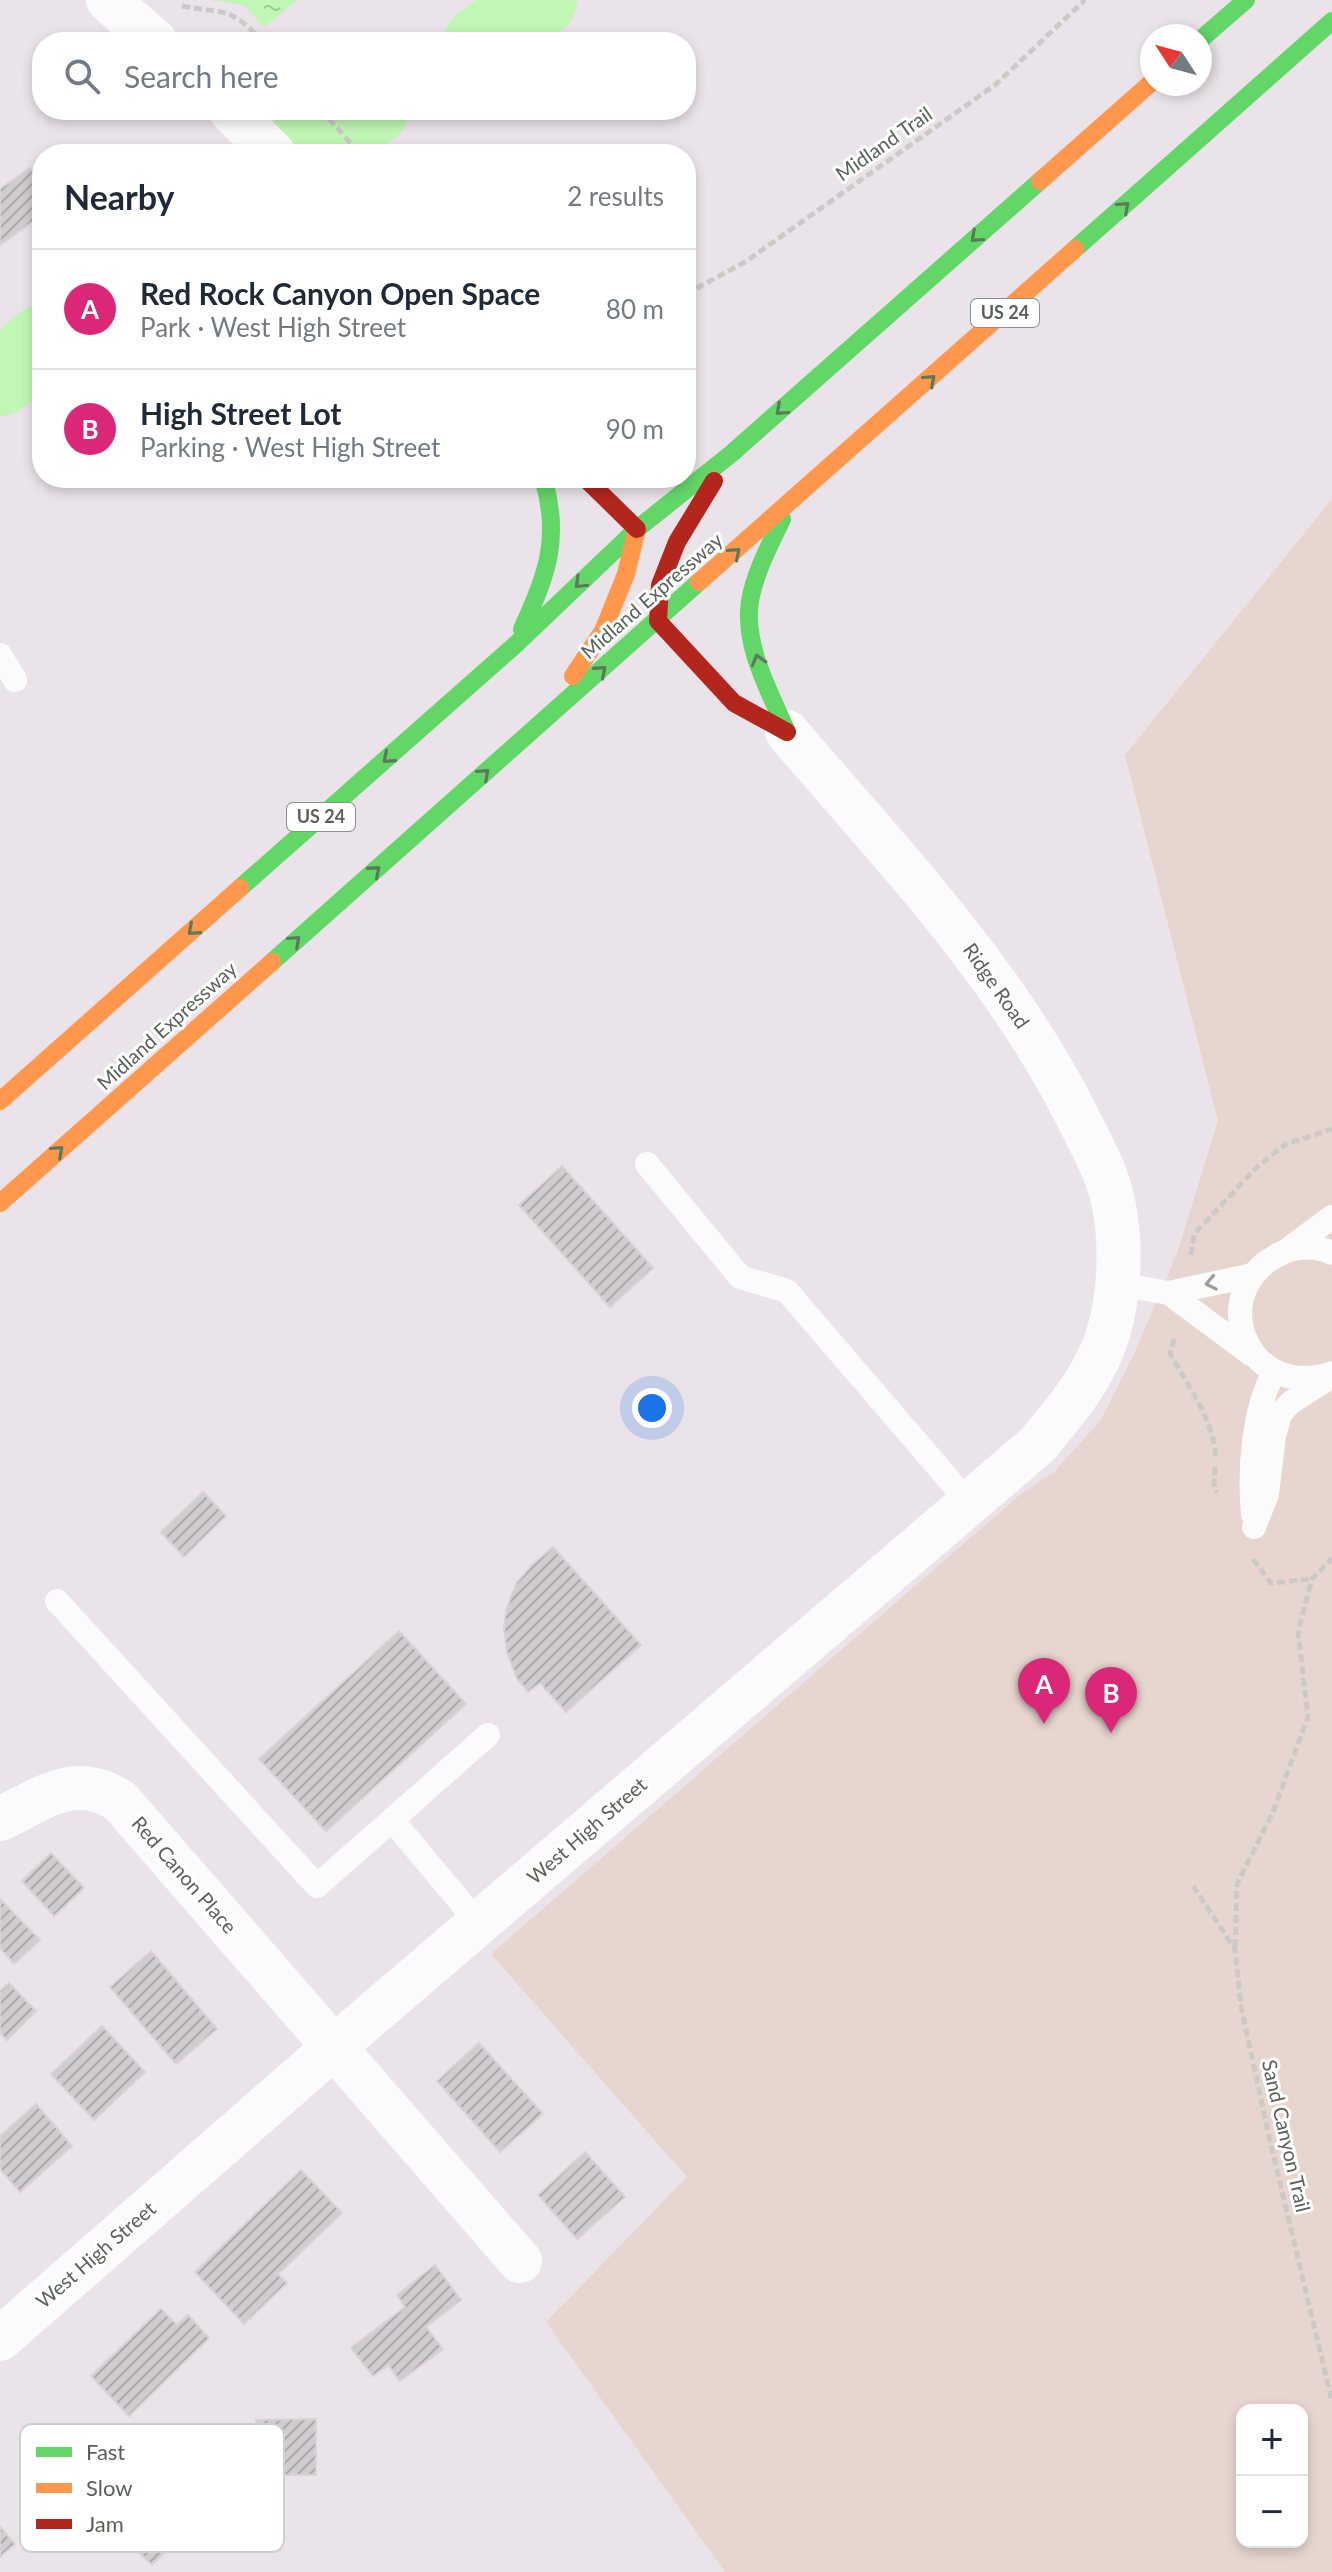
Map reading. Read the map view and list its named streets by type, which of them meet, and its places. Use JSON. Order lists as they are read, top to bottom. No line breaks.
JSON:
{"streets":{"highway":["US 24","Midland Expressway"],"street":["Ridge Road","West High Street","Red Canon Place"],"path":["Midland Trail","Sand Canyon Trail"]},"crossings":[["Ridge Road","West High Street"],["West High Street","Red Canon Place"]],"legend":["Fast","Slow","Jam"],"north":"top left","page":{"search":"Search here","heading":["Nearby","2 results"],"list":[{"mark":"A","name":"Red Rock Canyon Open Space","note":"Park · West High Street","value":"80 m"},{"mark":"B","name":"High Street Lot","note":"Parking · West High Street","value":"90 m"}],"pins":["A","B"],"map_buttons":["+","−"]}}
